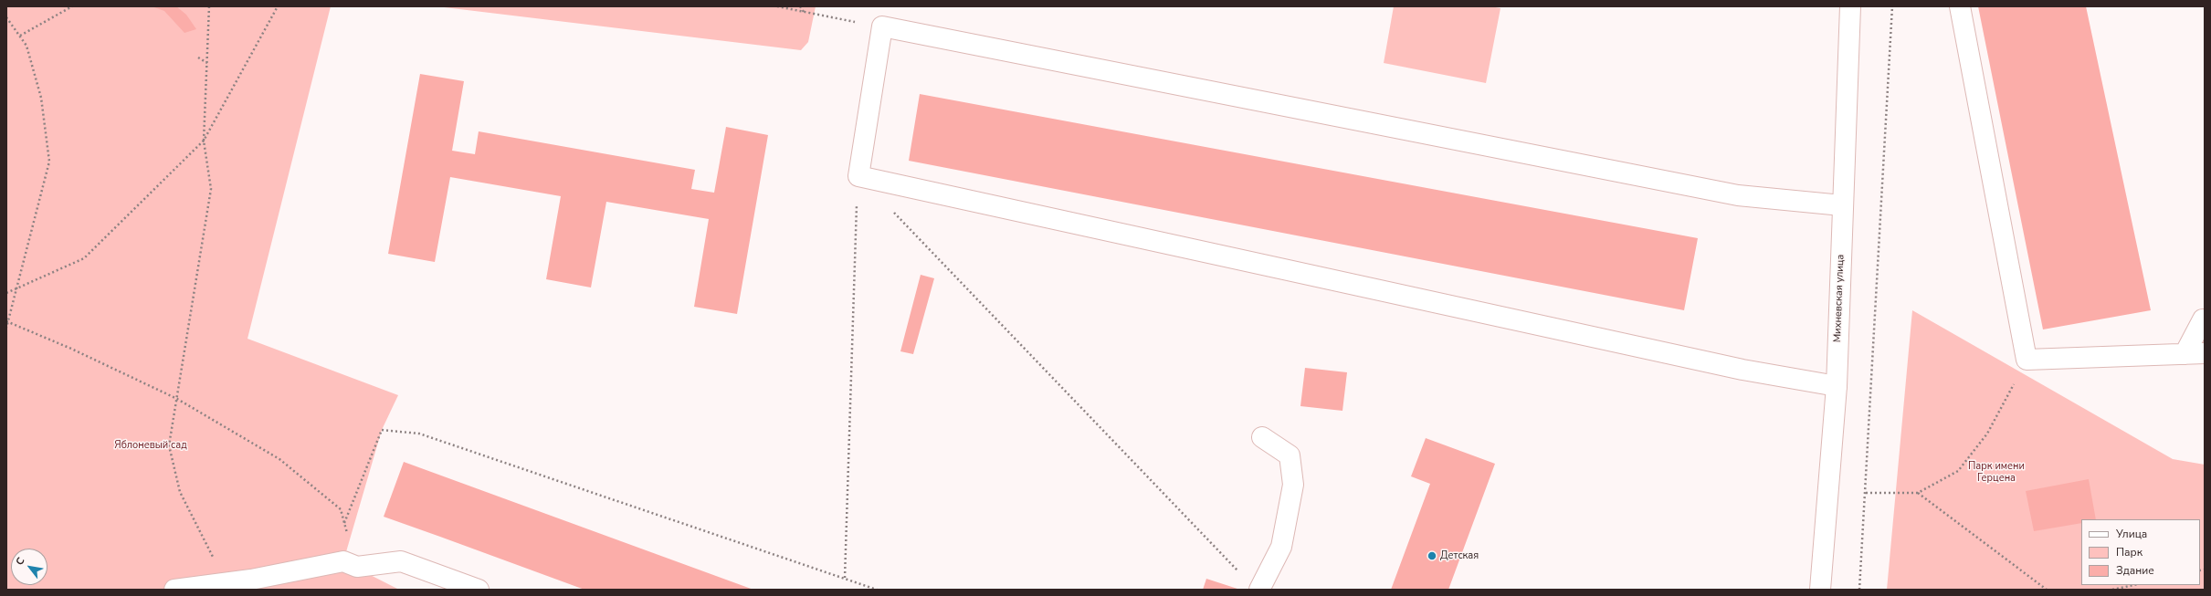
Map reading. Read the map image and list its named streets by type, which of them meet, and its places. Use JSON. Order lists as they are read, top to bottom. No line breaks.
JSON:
{"streets":{"street":["Михневская улица"]},"parks":["Яблоневый сад","Парк имени Герцена"],"places":["Детская"],"legend":["Улица","Парк","Здание"],"north":"top left"}
